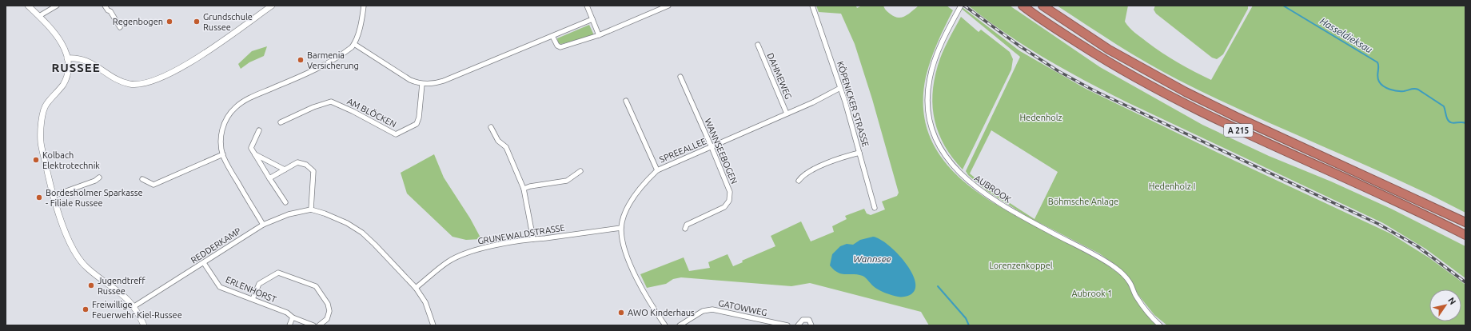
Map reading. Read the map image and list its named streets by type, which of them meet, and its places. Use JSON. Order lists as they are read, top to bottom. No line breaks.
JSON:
{"streets":{"highway":["A 215"],"street":["DAHMEWEG","KÖPENICKER STRASSE","AM BLÖCKEN","SPREEALLEE","WANNSEEBOGEN","AUBROOK","GRUNEWALDSTRASSE","REDDERKAMP","ERLENHORST","GATOWWEG"]},"crossings":[["DAHMEWEG","SPREEALLEE"],["KÖPENICKER STRASSE","SPREEALLEE"],["SPREEALLEE","WANNSEEBOGEN"],["SPREEALLEE","GRUNEWALDSTRASSE"],["REDDERKAMP","ERLENHORST"]],"districts":["RUSSEE"],"water":["Hasseldieksau","Wannsee"],"parks":["Hedenholz","Hedenholz I","Böhmsche Anlage","Lorenzenkoppel","Aubrook 1"],"places":["Regenbogen","Grundschule Russee","Barmenia Versicherung","Kolbach Elektrotechnik","Bordesholmer Sparkasse - Filiale Russee","Jugendtreff Russee","Freiwillige Feuerwehr Kiel-Russee","AWO Kinderhaus"],"north":"top right"}
